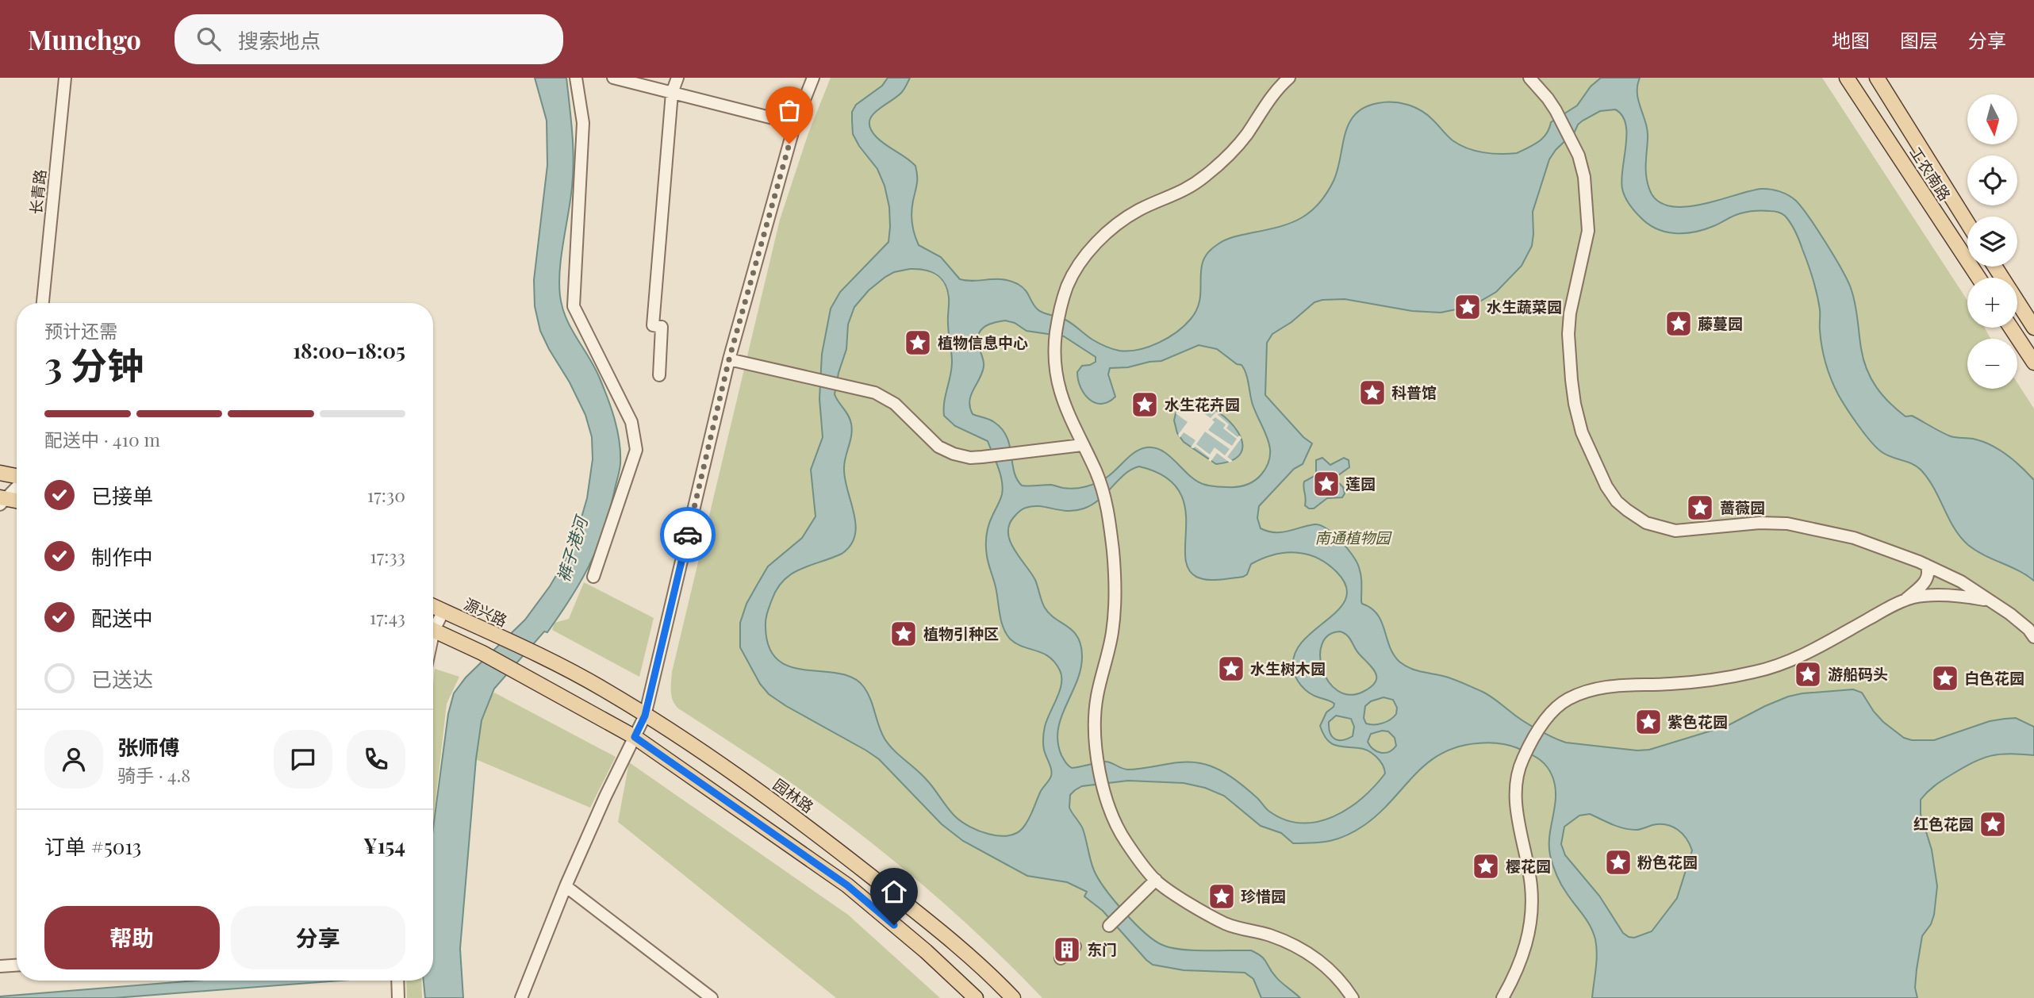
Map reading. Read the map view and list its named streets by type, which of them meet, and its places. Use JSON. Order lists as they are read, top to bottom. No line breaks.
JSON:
{"streets":{"main road":["工农南路","源兴路","园林路"],"street":["长青路"]},"crossings":[["源兴路","园林路"]],"water":["裤子港河"],"parks":["南通植物园"],"places":{"place":["水生蔬菜园","藤蔓园","植物信息中心","科普馆","水生花卉园","莲园","蔷薇园","植物引种区","水生树木园","游船码头","白色花园","紫色花园","红色花园","粉色花园","樱花园","珍惜园"],"building":["东门"]},"north":"bottom","page":{"header":"Munchgo","search":"搜索地点","nav":["地图","图层","分享"],"map_buttons":["+","−"],"heading":["3 分钟","预计还需","18:00–18:05"],"panel":["张师傅","骑手 · 4.8","订单 #5013","¥154"],"bar":"配送中 · 410 m","list":[["已接单","17:30"],["制作中","17:33"],["配送中","17:43"],"已送达"],"buttons":["帮助","分享"]}}
